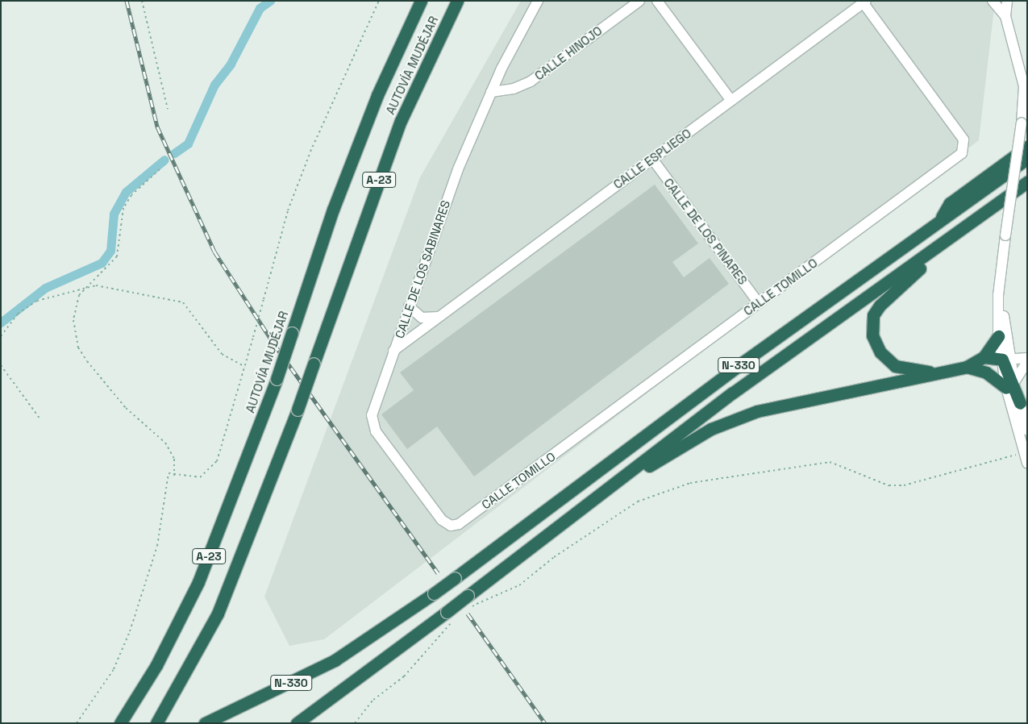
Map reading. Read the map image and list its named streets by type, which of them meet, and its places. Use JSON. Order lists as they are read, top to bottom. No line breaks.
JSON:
{"streets":{"highway":["AUTOVÍA MUDÉJAR","A-23","N-330"],"street":["CALLE HINOJO","CALLE ESPLIEGO","CALLE DE LOS PINARES","CALLE DE LOS SABINARES","CALLE TOMILLO"]},"crossings":[["CALLE HINOJO","CALLE DE LOS SABINARES"],["CALLE ESPLIEGO","CALLE DE LOS PINARES"],["CALLE ESPLIEGO","CALLE DE LOS SABINARES"],["CALLE ESPLIEGO","CALLE TOMILLO"],["CALLE DE LOS PINARES","CALLE TOMILLO"],["CALLE DE LOS SABINARES","CALLE TOMILLO"]]}
